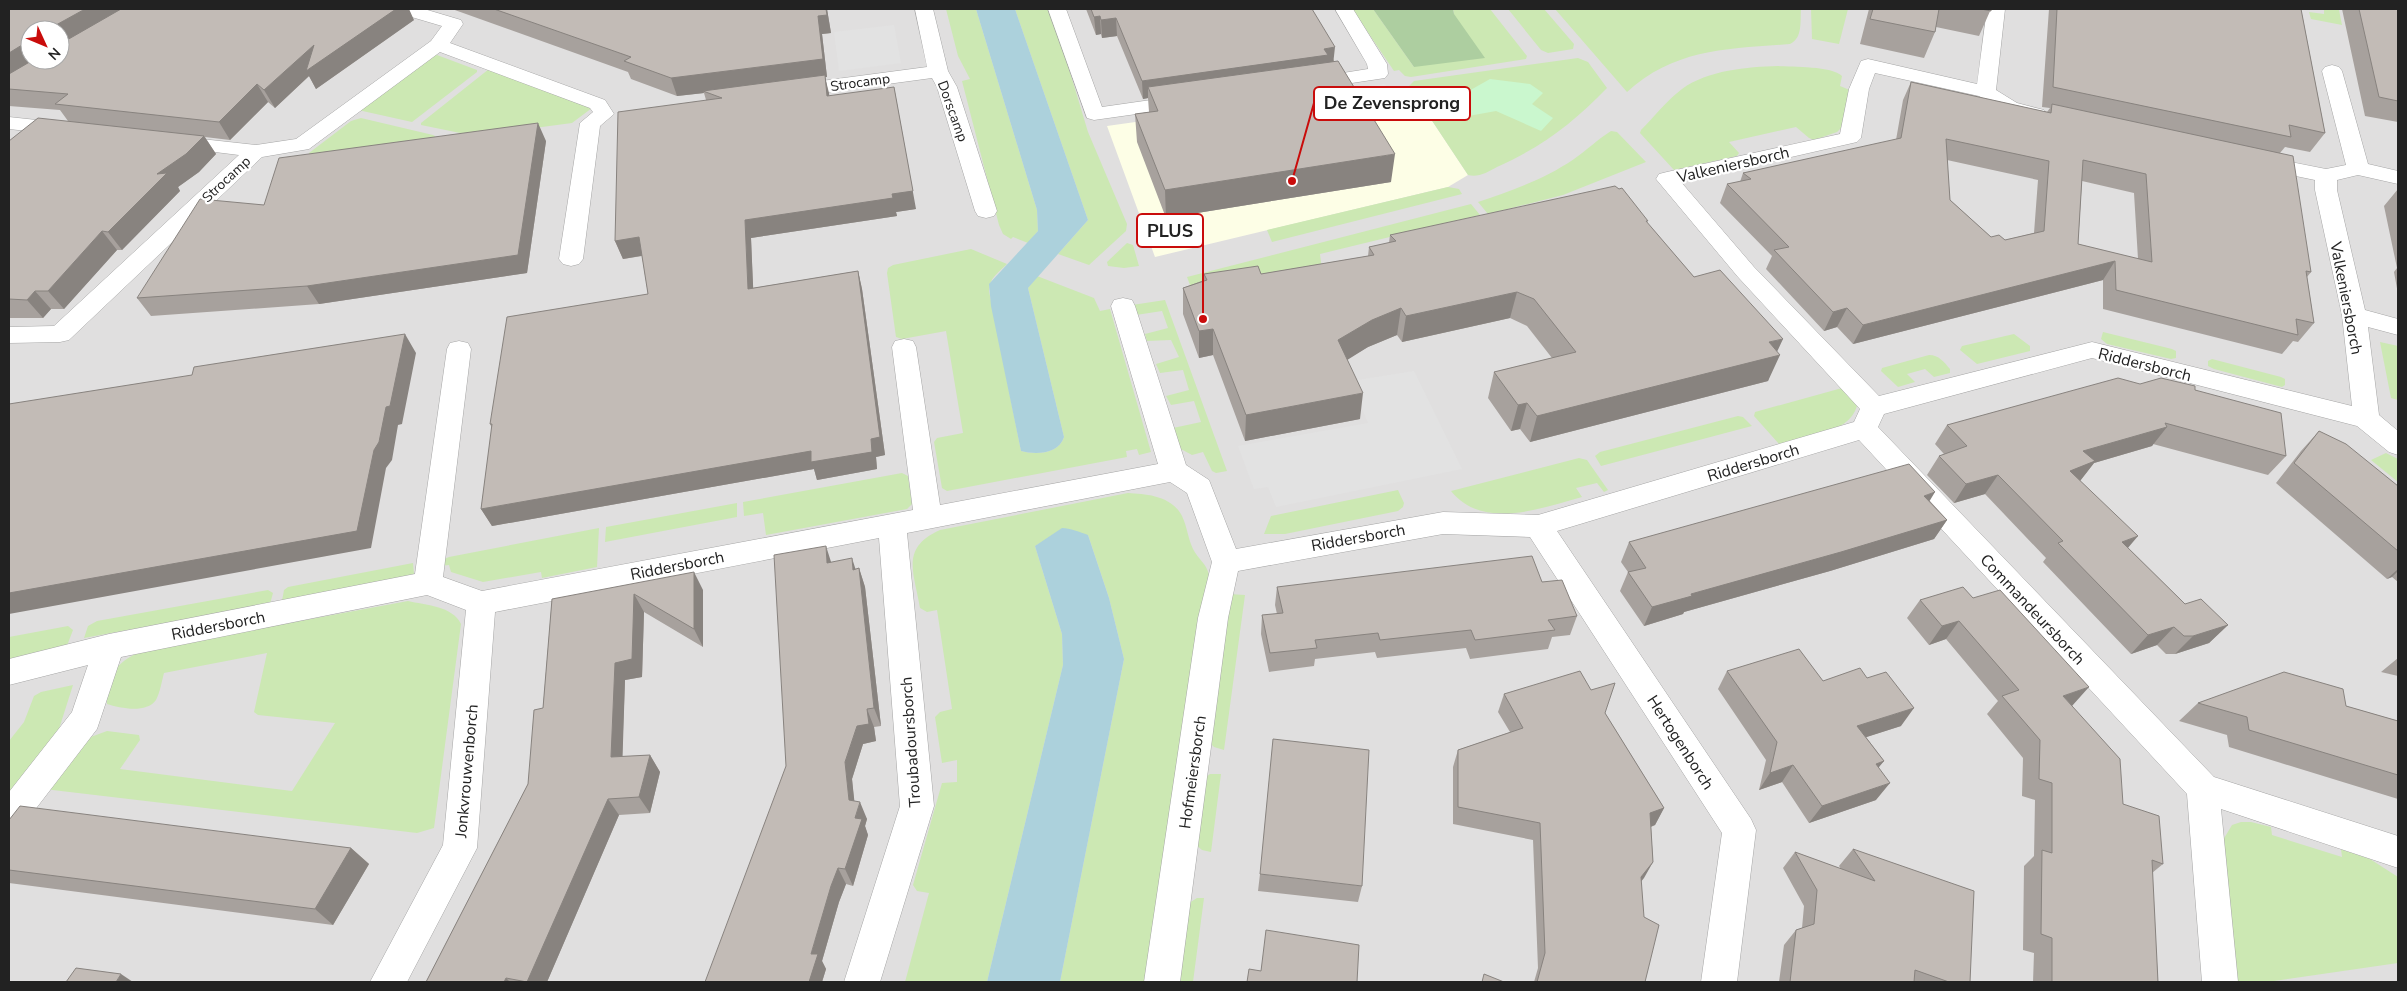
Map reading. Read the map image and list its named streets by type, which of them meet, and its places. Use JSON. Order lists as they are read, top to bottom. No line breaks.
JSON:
{"streets":{"street":["Strocamp","Dorscamp","Valkeniersborch","Riddersborch","Commandeursborch","Troubadoursborch","Hertogenborch","Jonkvrouwenborch","Hofmeiersborch"]},"crossings":[["Strocamp","Dorscamp"],["Valkeniersborch","Riddersborch"],["Valkeniersborch","Commandeursborch"],["Riddersborch","Commandeursborch"],["Riddersborch","Troubadoursborch"],["Riddersborch","Hertogenborch"],["Riddersborch","Jonkvrouwenborch"],["Riddersborch","Hofmeiersborch"]],"places":["De Zevensprong","PLUS"],"north":"bottom right"}
